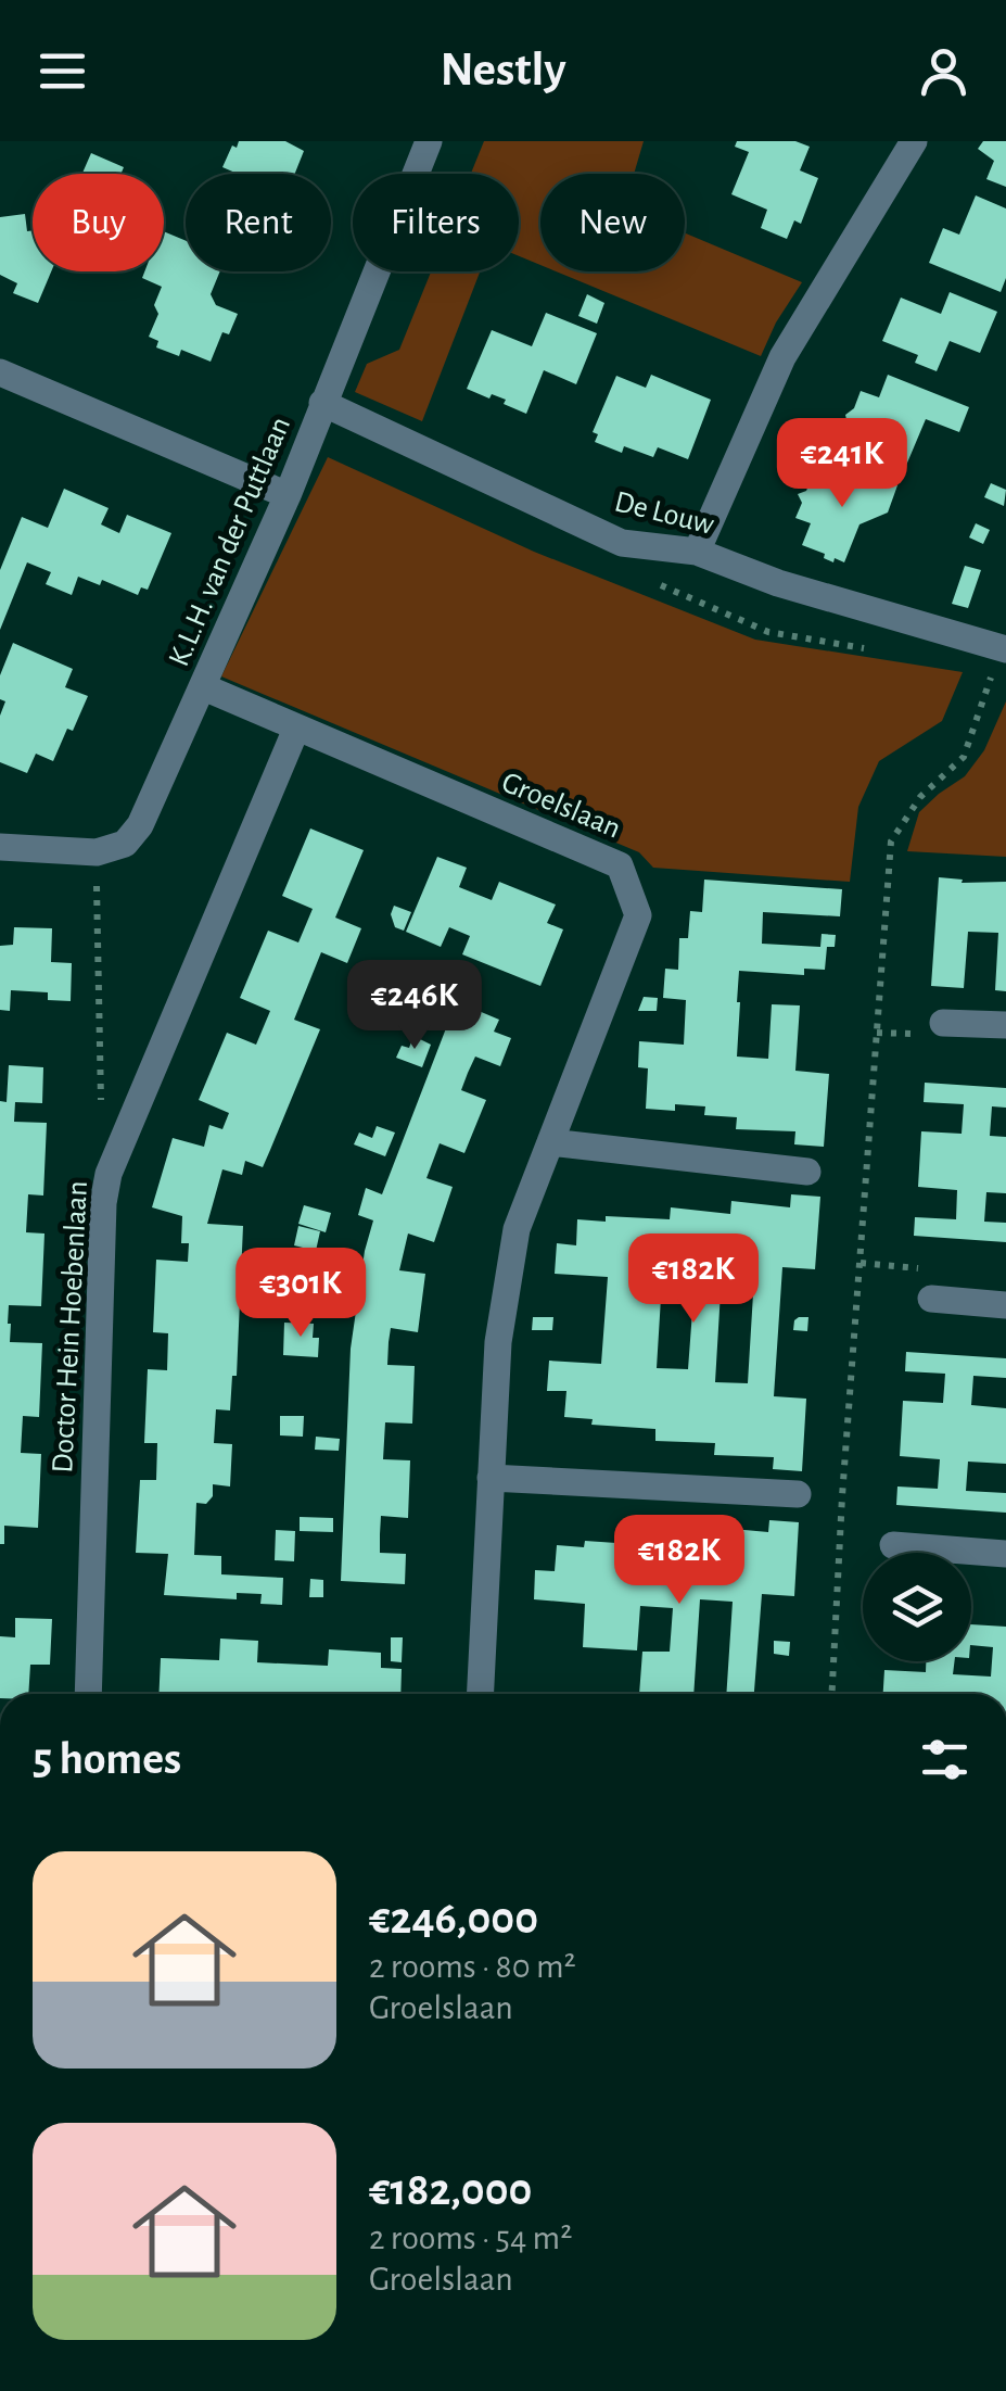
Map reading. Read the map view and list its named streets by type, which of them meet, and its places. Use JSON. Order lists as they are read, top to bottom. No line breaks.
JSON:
{"streets":{"street":["De Louw","K.L.H. van der Puttlaan","Groelslaan","Doctor Hein Hoebenlaan"]},"crossings":[["De Louw","K.L.H. van der Puttlaan"],["K.L.H. van der Puttlaan","Groelslaan"],["Groelslaan","Doctor Hein Hoebenlaan"]],"page":{"header":"Nestly","chip":["Buy","Rent","Filters","New"],"price":["€241K","€246K","€182K","€301K","€182K"],"heading":"5 homes","list":[{"name":"€246,000","note":"2 rooms · 80 m² · Groelslaan"},{"name":"€182,000","note":"2 rooms · 54 m² · Groelslaan"}]}}
